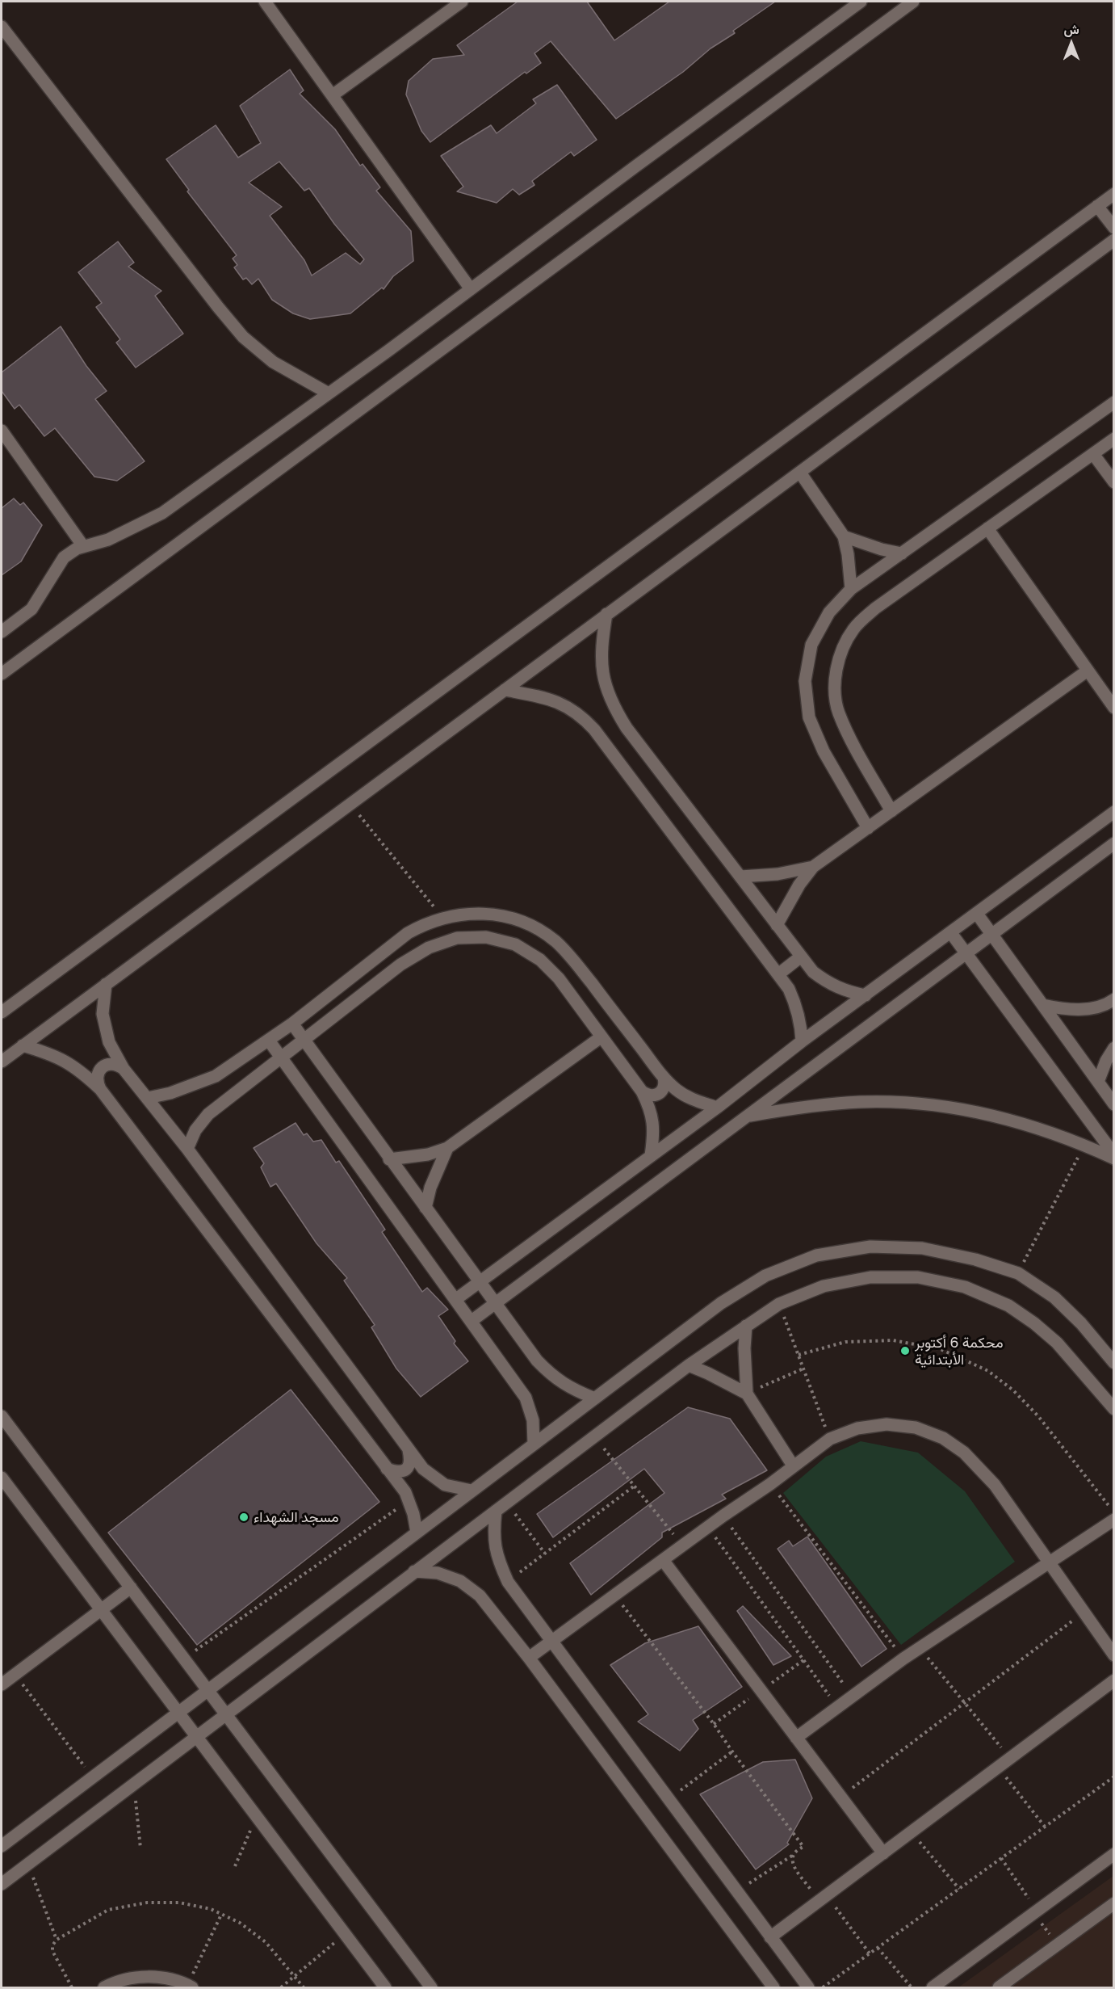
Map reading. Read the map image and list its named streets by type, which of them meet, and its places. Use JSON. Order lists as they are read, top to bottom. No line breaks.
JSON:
{"places":["محكمة 6 أكتوبر الأبتدائية","مسجد الشهداء"],"north":"top"}
